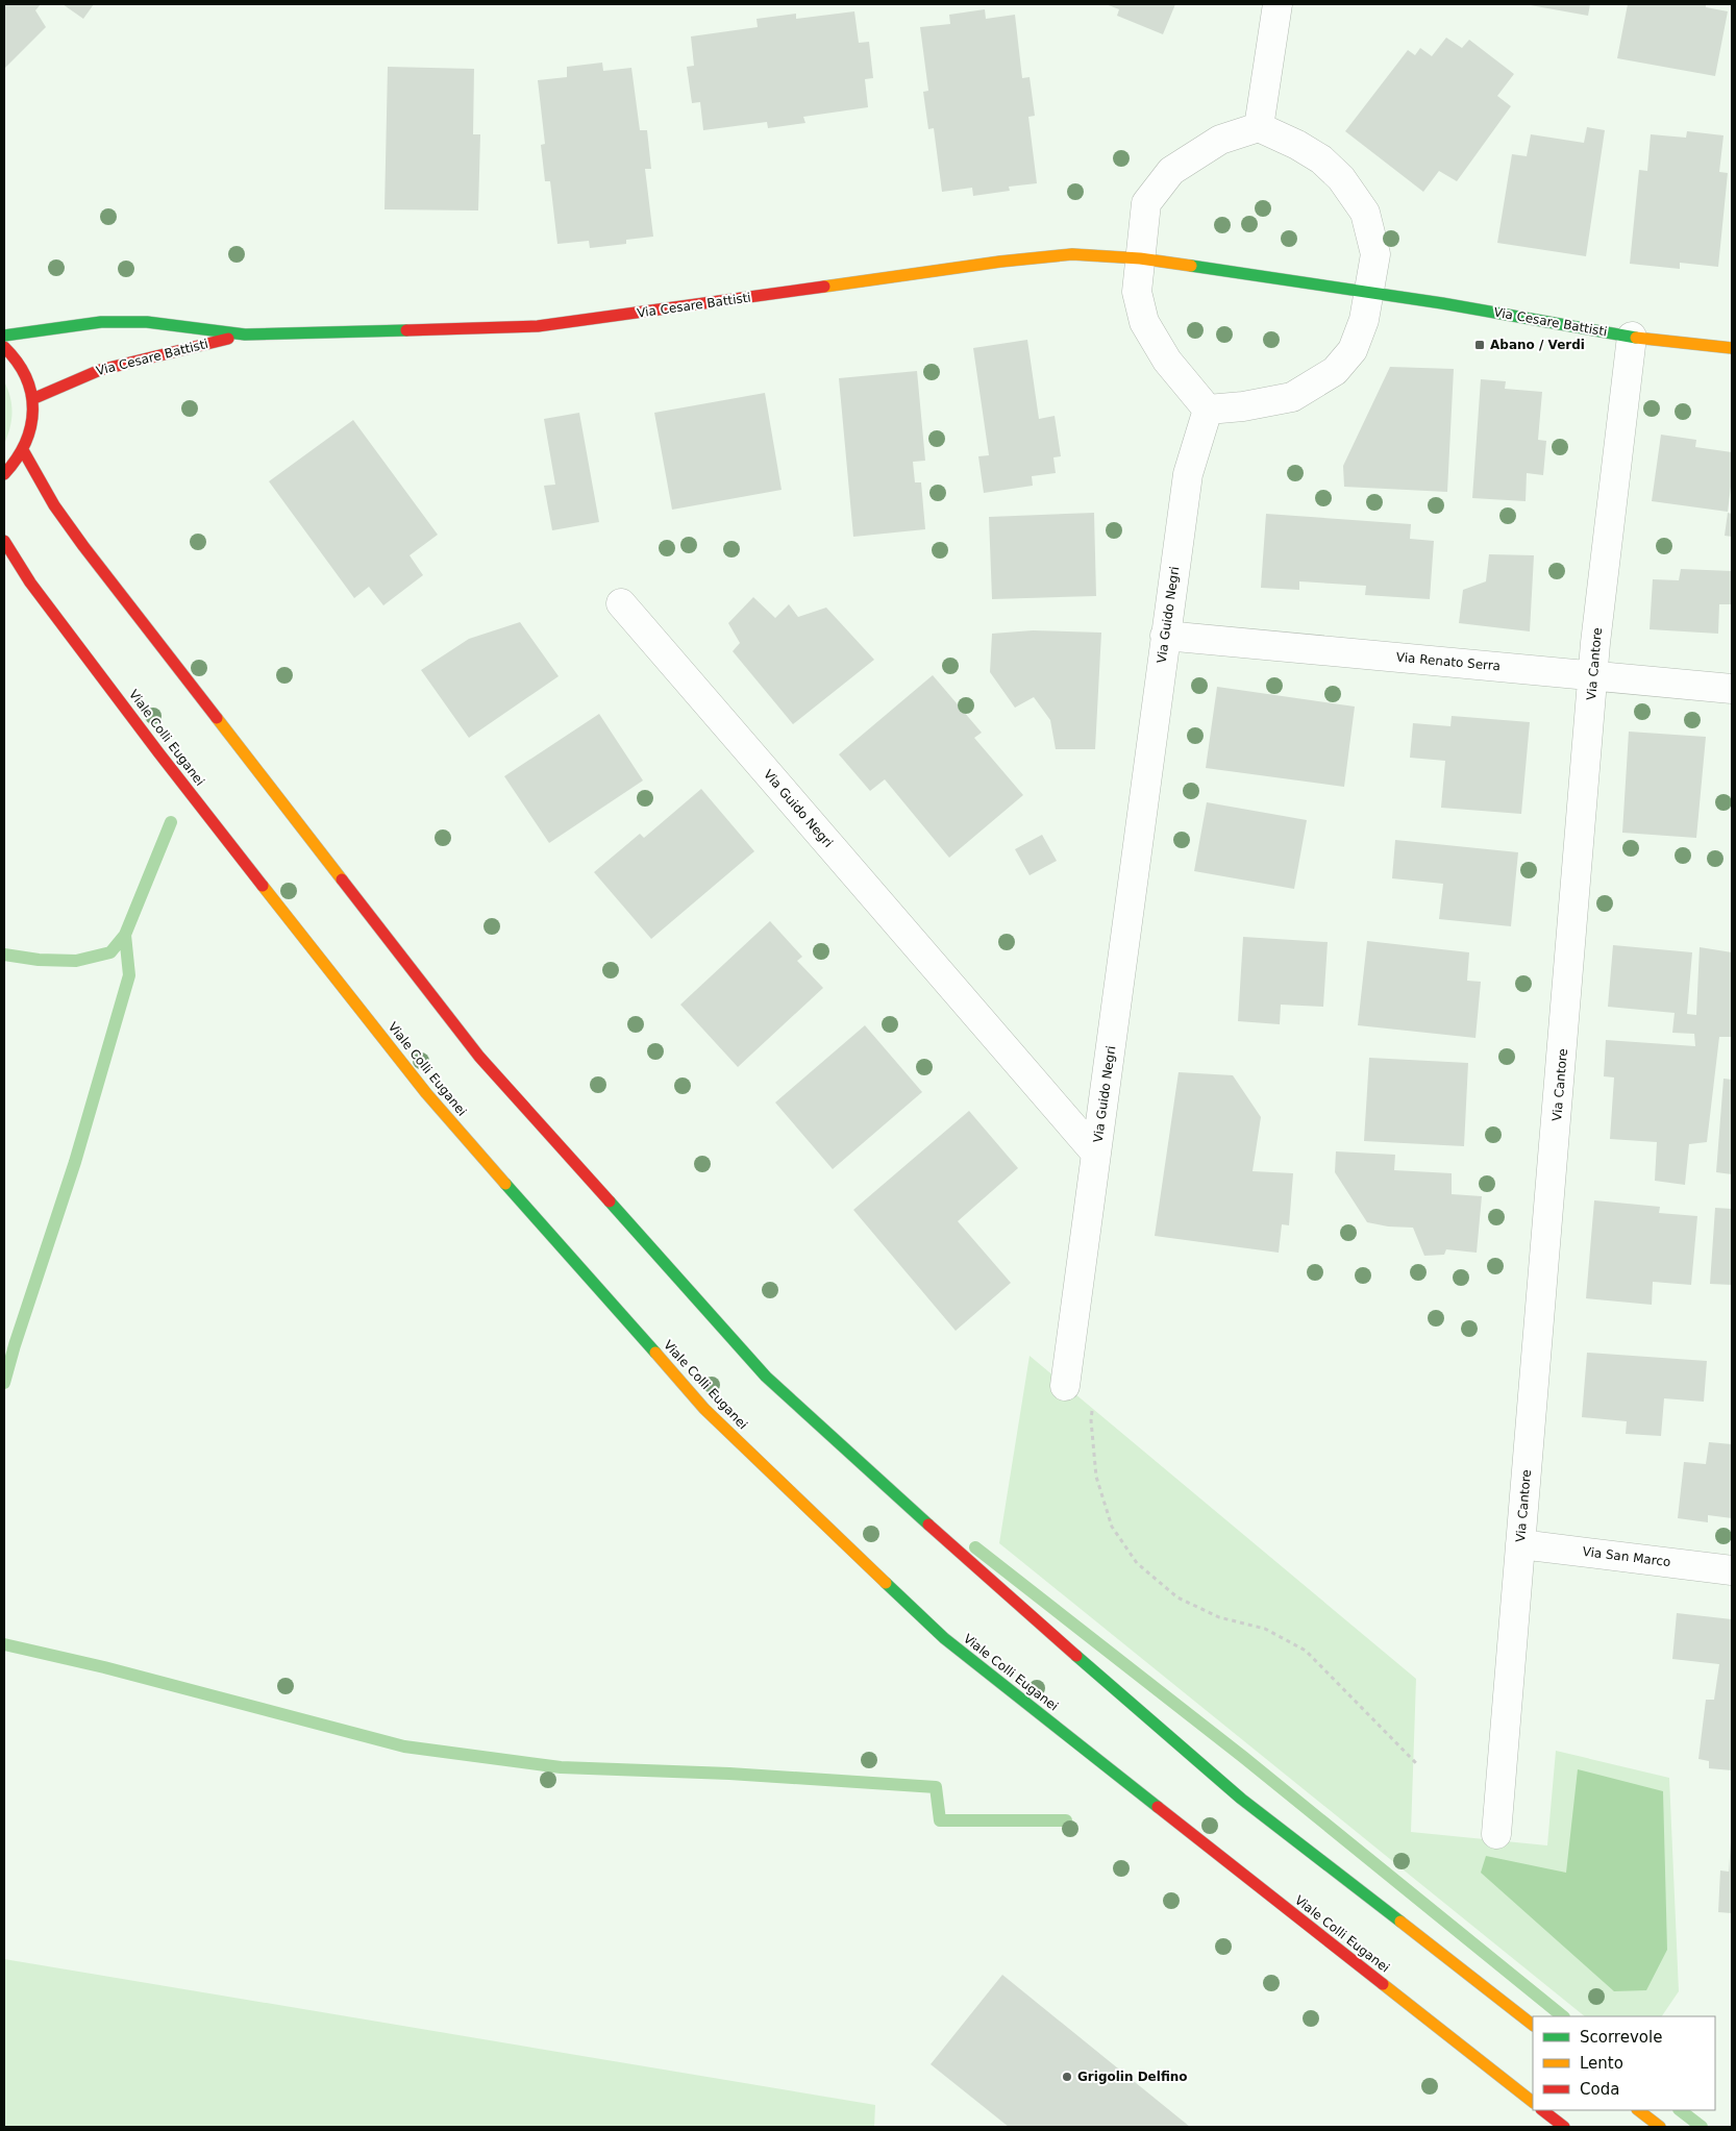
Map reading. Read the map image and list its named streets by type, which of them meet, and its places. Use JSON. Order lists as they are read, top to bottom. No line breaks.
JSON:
{"streets":{"main road":["Via Cesare Battisti","Viale Colli Euganei"],"street":["Via Guido Negri","Via Renato Serra","Via Cantore","Via San Marco"]},"crossings":[["Via Cesare Battisti","Via Cantore"],["Via Guido Negri","Via Renato Serra"],["Via Renato Serra","Via Cantore"],["Via Cantore","Via San Marco"]],"places":{"transit":["Abano / Verdi"],"other":["Grigolin Delfino"]},"legend":["Scorrevole","Lento","Coda"]}
